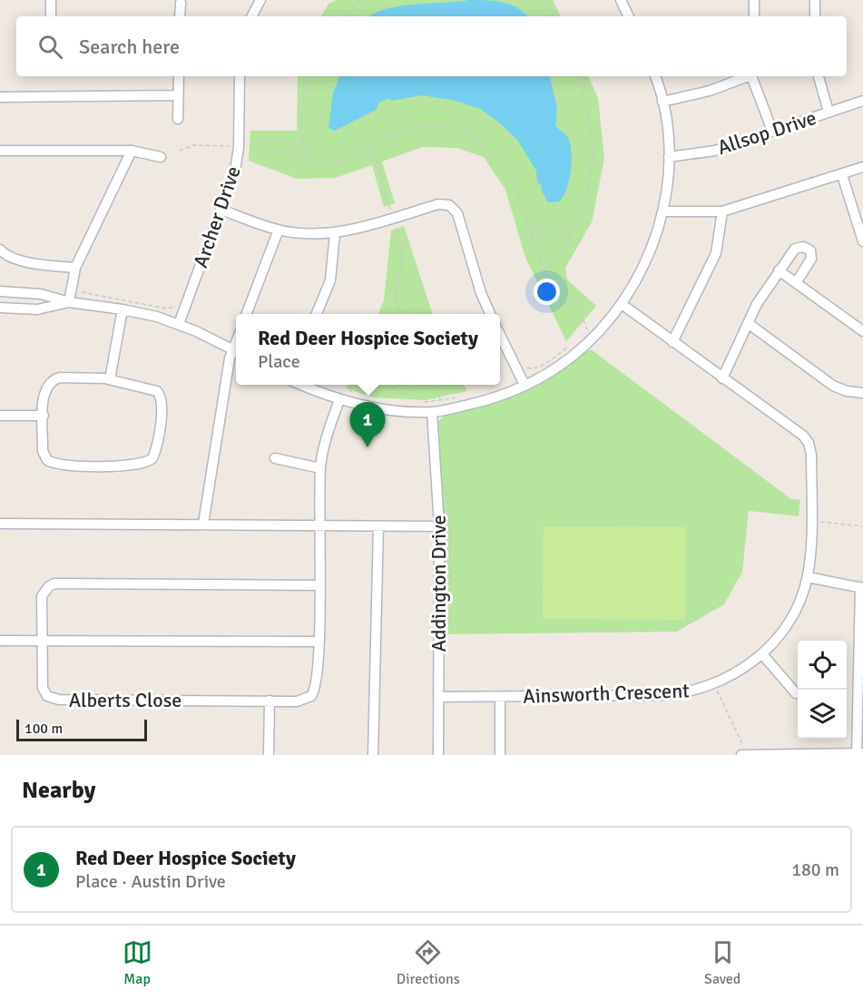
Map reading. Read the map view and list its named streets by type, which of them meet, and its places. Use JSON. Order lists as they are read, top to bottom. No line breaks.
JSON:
{"streets":{"street":["Allsop Drive","Archer Drive","Addington Drive","Ainsworth Crescent","Alberts Close"]},"crossings":[["Addington Drive","Ainsworth Crescent"]],"scale_bar":"100 m","page":{"search":"Search here","popup":["Red Deer Hospice Society","Place"],"pins":"1","scale":"100 m","heading":"Nearby","list":[{"mark":"1","name":"Red Deer Hospice Society","note":"Place · Austin Drive","value":"180 m"}],"nav":["Map","Directions","Saved"]}}
